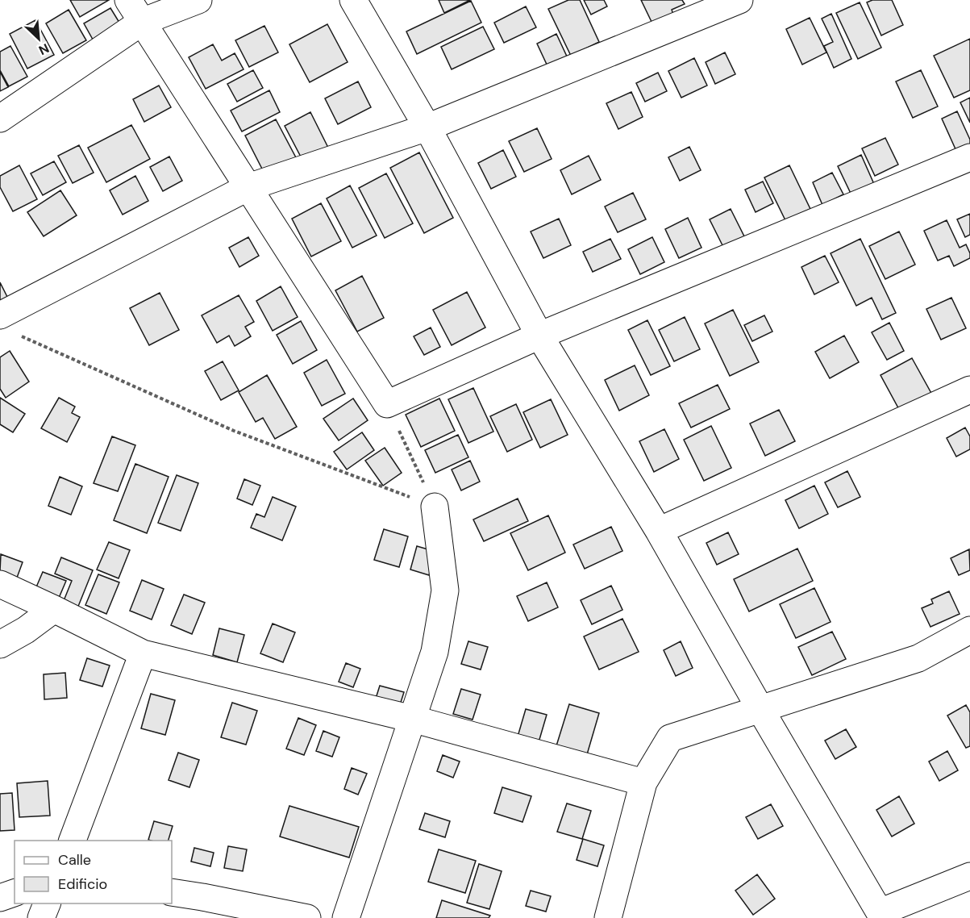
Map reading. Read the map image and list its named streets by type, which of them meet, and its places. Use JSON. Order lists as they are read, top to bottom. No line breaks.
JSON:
{"legend":["Calle","Edificio"],"north":"bottom right"}
